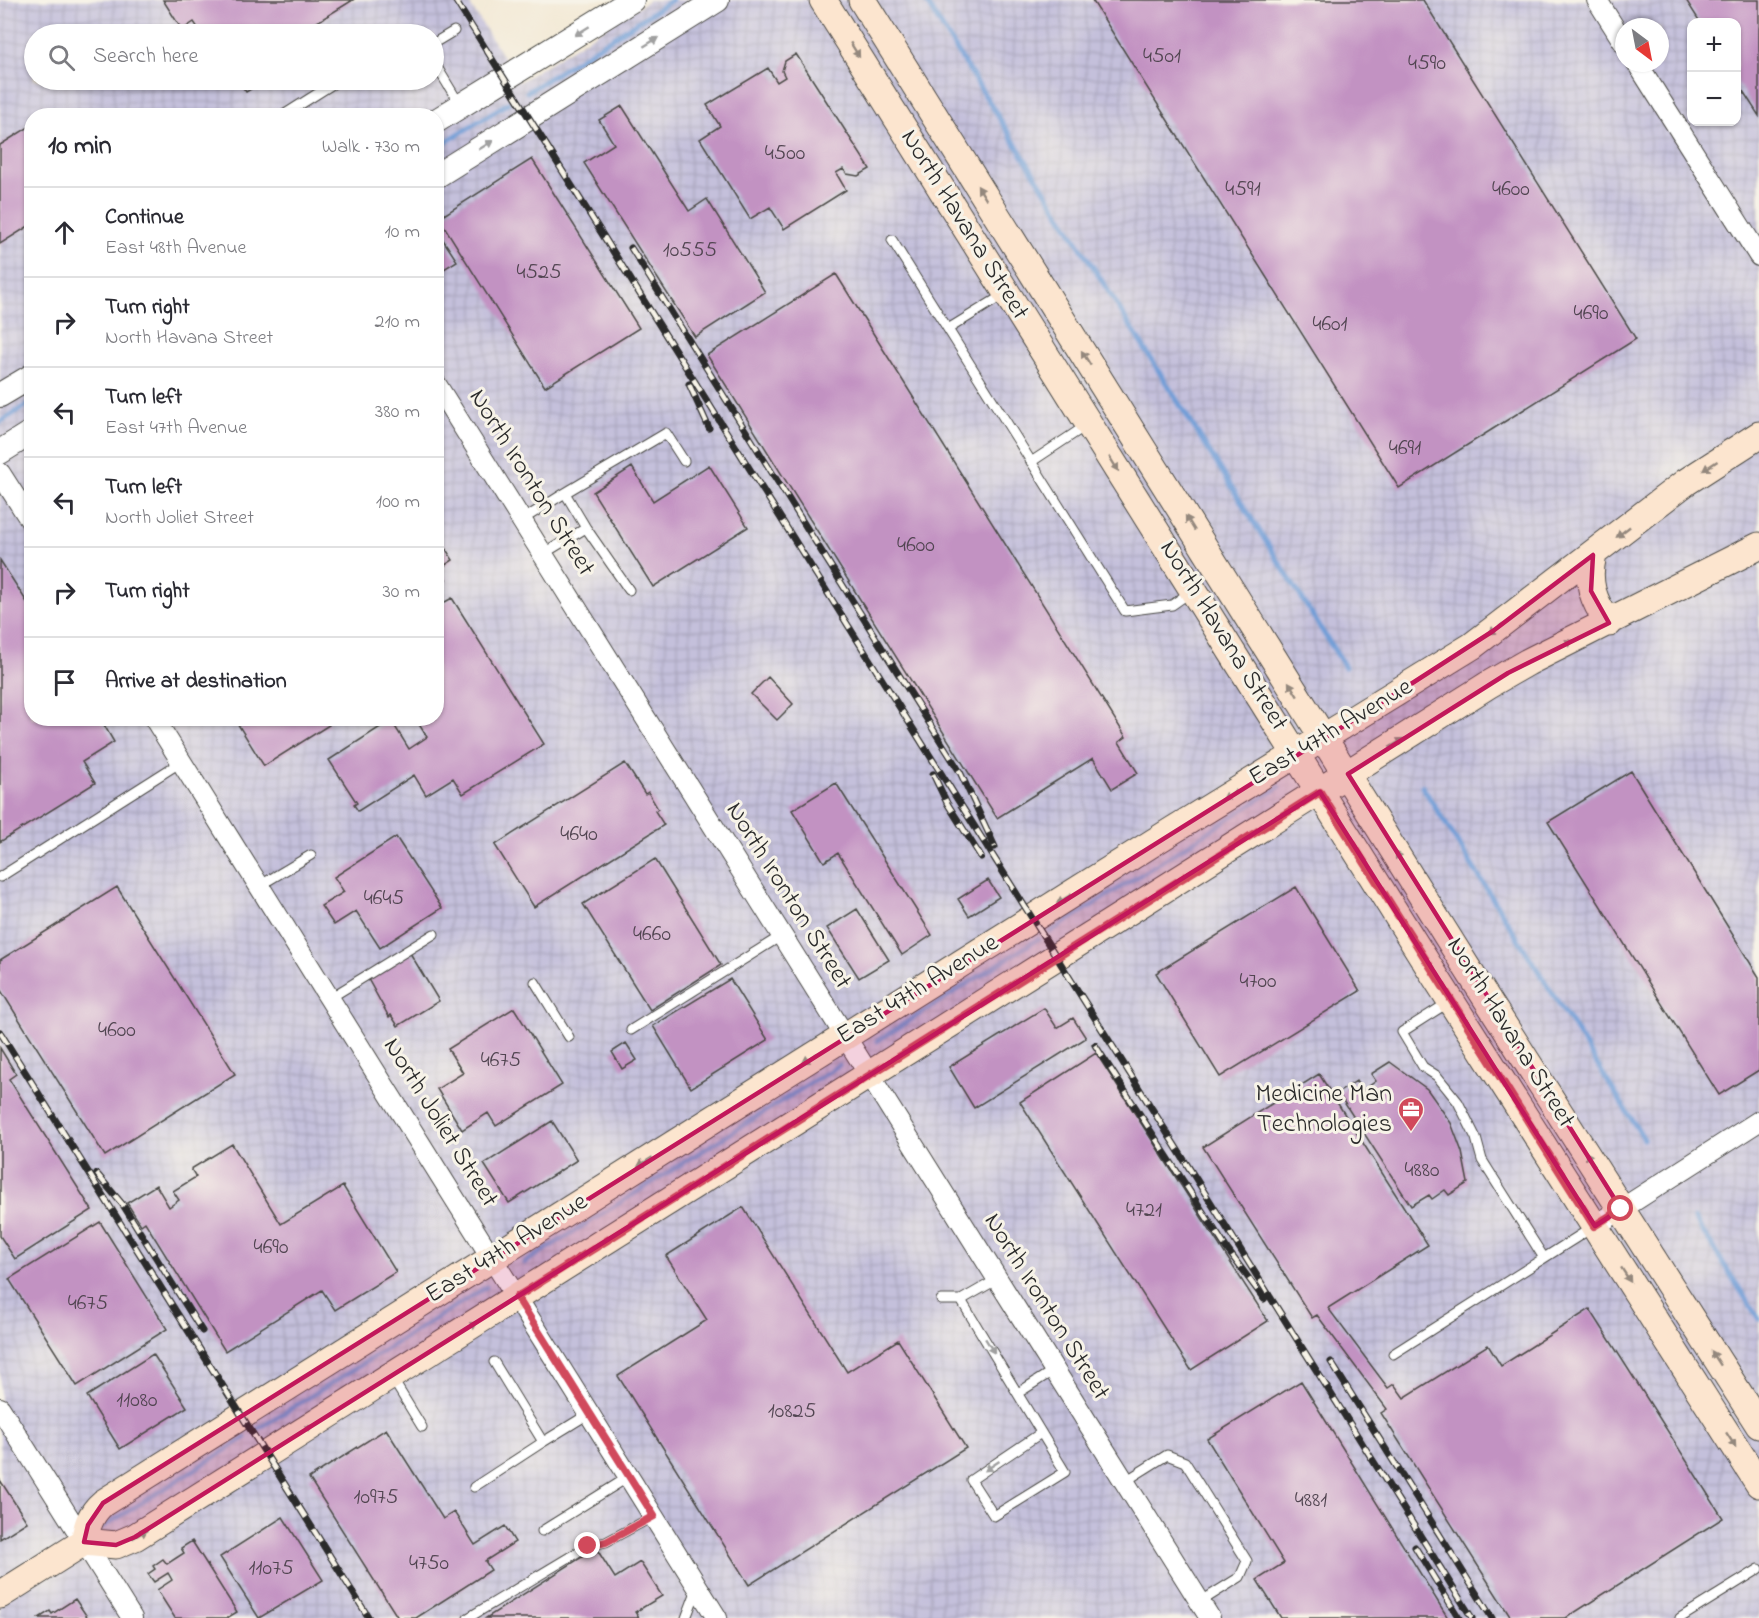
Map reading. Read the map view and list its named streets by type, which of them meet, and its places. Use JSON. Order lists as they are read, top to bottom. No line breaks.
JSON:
{"streets":{"main road":["North Havana Street","East 47th Avenue"],"street":["North Ironton Street","North Joliet Street"]},"crossings":[["North Havana Street","East 47th Avenue"],["North Ironton Street","East 47th Avenue"],["East 47th Avenue","North Joliet Street"]],"places":{"office":["Medicine Man Technologies"]},"house_numbers":["4501","4590","4500","4591","4600","10555","4525","4690","4601","4691","4600","4640","4645","4660","4700","4600","4675","4880","4721","4690","4675","11080","10825","10975","4881","4750","11075"],"north":"bottom right","page":{"map_buttons":["+","−"],"search":"Search here","heading":["10 min","Walk · 730 m"],"list":[["Continue","East 48th Avenue","10 m"],["Turn right","North Havana Street","210 m"],["Turn left","East 47th Avenue","380 m"],["Turn left","North Joliet Street","100 m"],["Turn right","30 m"],"Arrive at destination"]}}
